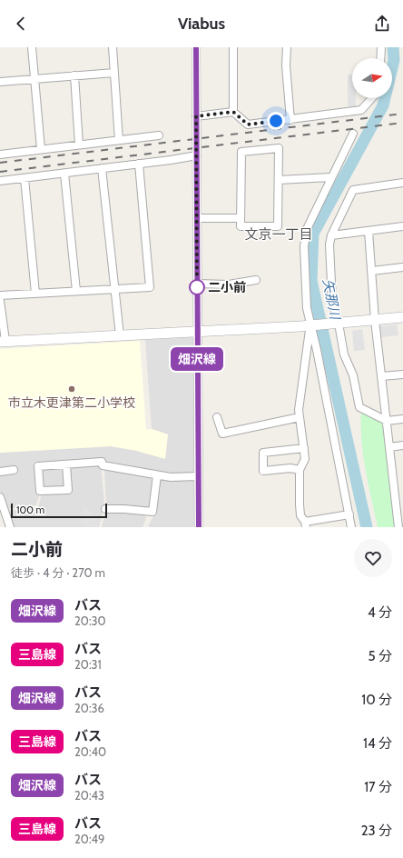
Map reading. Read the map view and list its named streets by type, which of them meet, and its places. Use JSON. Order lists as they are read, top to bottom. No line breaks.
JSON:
{"districts":["文京一丁目"],"water":["矢那川"],"places":["二小前","市立木更津第二小学校"],"lines":["bus line 畑沢線"],"scale_bar":"100 m","north":"right","page":{"header":"Viabus","on_map":"畑沢線","scale":"100 m","heading":["二小前","徒歩 · 4 分 · 270 m"],"list":[{"mark":"畑沢線","name":"バス","note":"20:30","value":"4 分"},{"mark":"三島線","name":"バス","note":"20:31","value":"5 分"},{"mark":"畑沢線","name":"バス","note":"20:36","value":"10 分"},{"mark":"三島線","name":"バス","note":"20:40","value":"14 分"},{"mark":"畑沢線","name":"バス","note":"20:43","value":"17 分"},{"mark":"三島線","name":"バス","note":"20:49","value":"23 分"}]}}
